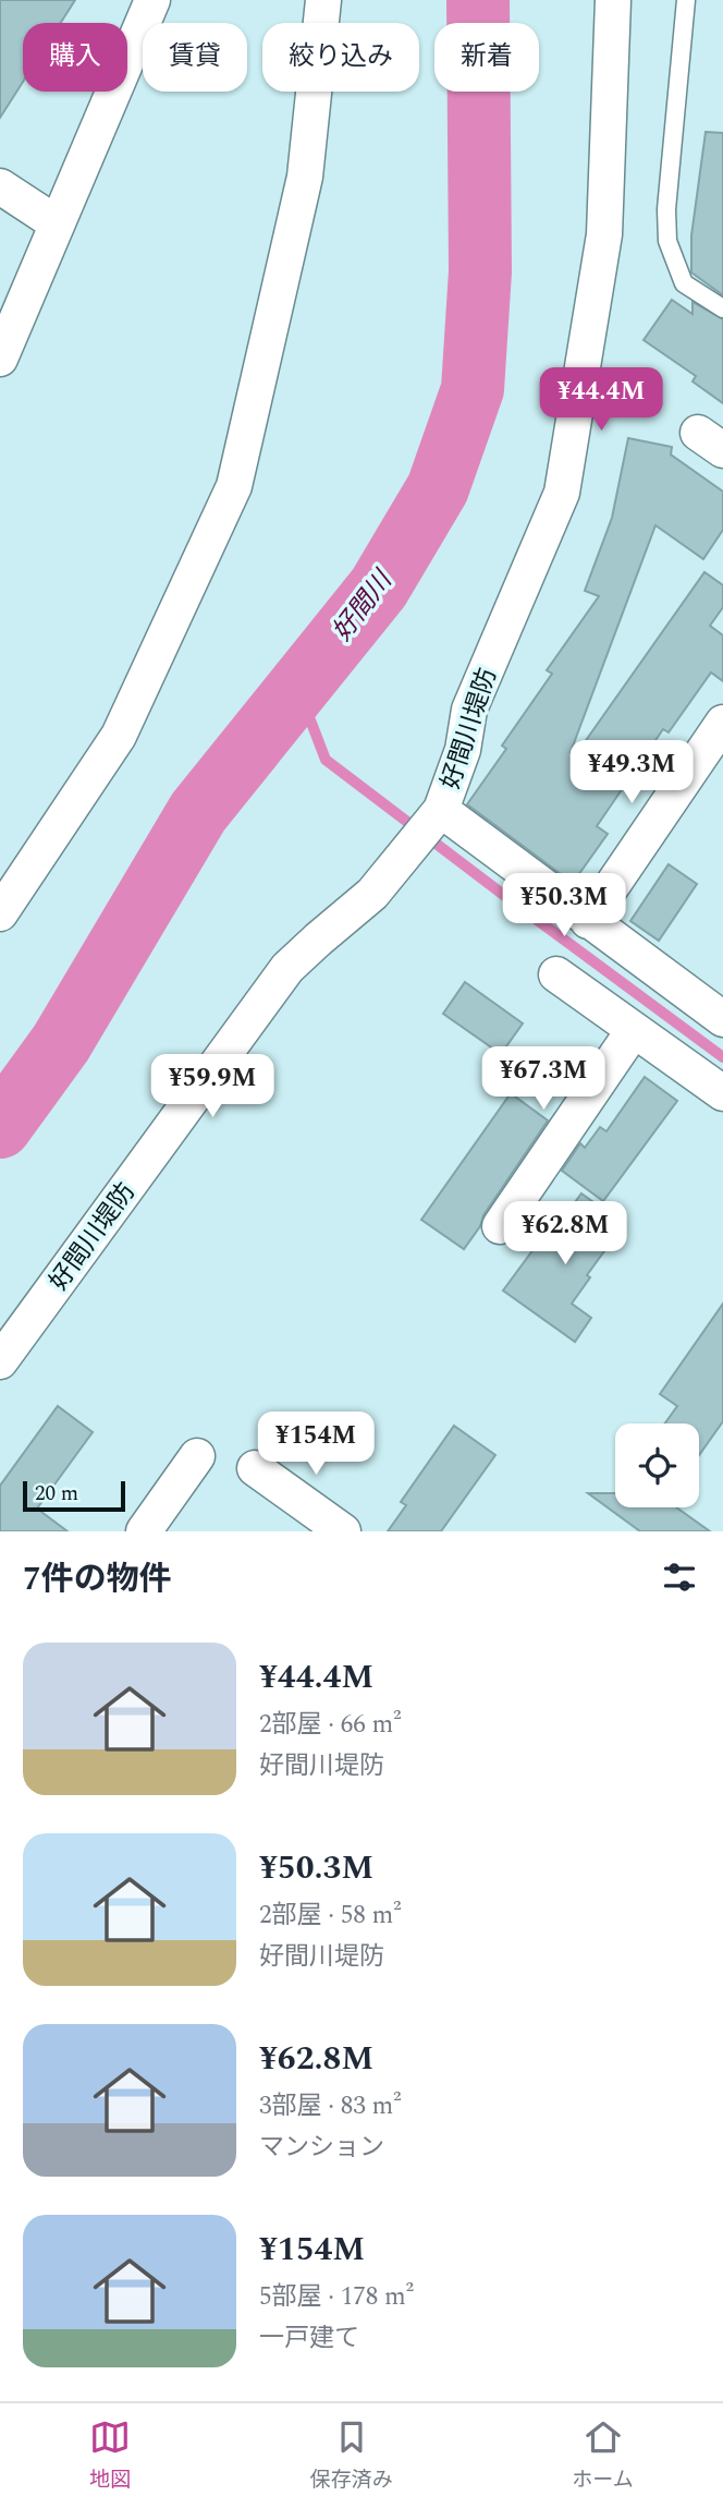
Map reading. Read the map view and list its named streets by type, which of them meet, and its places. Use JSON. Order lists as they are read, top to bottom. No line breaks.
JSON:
{"streets":{"street":["好間川堤防"]},"water":["好間川"],"scale_bar":"20 m","page":{"chip":["購入","賃貸","絞り込み","新着"],"price":["¥44.4M","¥49.3M","¥50.3M","¥67.3M","¥59.9M","¥62.8M","¥154M"],"scale":"20 m","heading":"7件の物件","list":[{"name":"¥44.4M","note":"2部屋 · 66 m² · 好間川堤防"},{"name":"¥50.3M","note":"2部屋 · 58 m² · 好間川堤防"},{"name":"¥62.8M","note":"3部屋 · 83 m² · マンション"},{"name":"¥154M","note":"5部屋 · 178 m² · 一戸建て"}],"tabs":["地図","保存済み","ホーム"]}}
